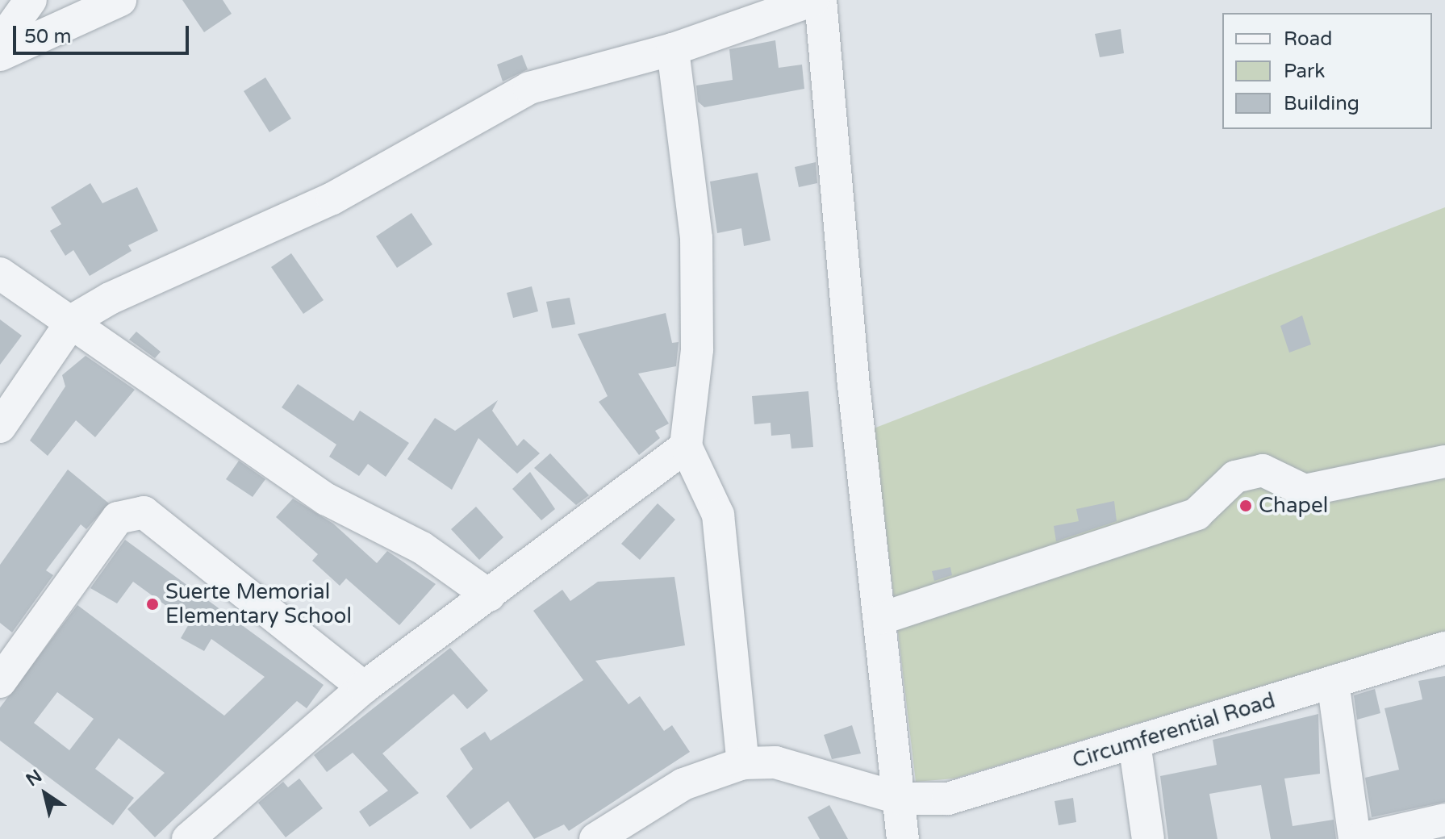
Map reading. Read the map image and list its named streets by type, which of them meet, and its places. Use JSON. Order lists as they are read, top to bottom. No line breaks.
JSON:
{"streets":{"street":["Circumferential Road"]},"places":["Chapel","Suerte Memorial Elementary School"],"legend":["Road","Park","Building"],"scale_bar":"50 m","north":"top left"}
